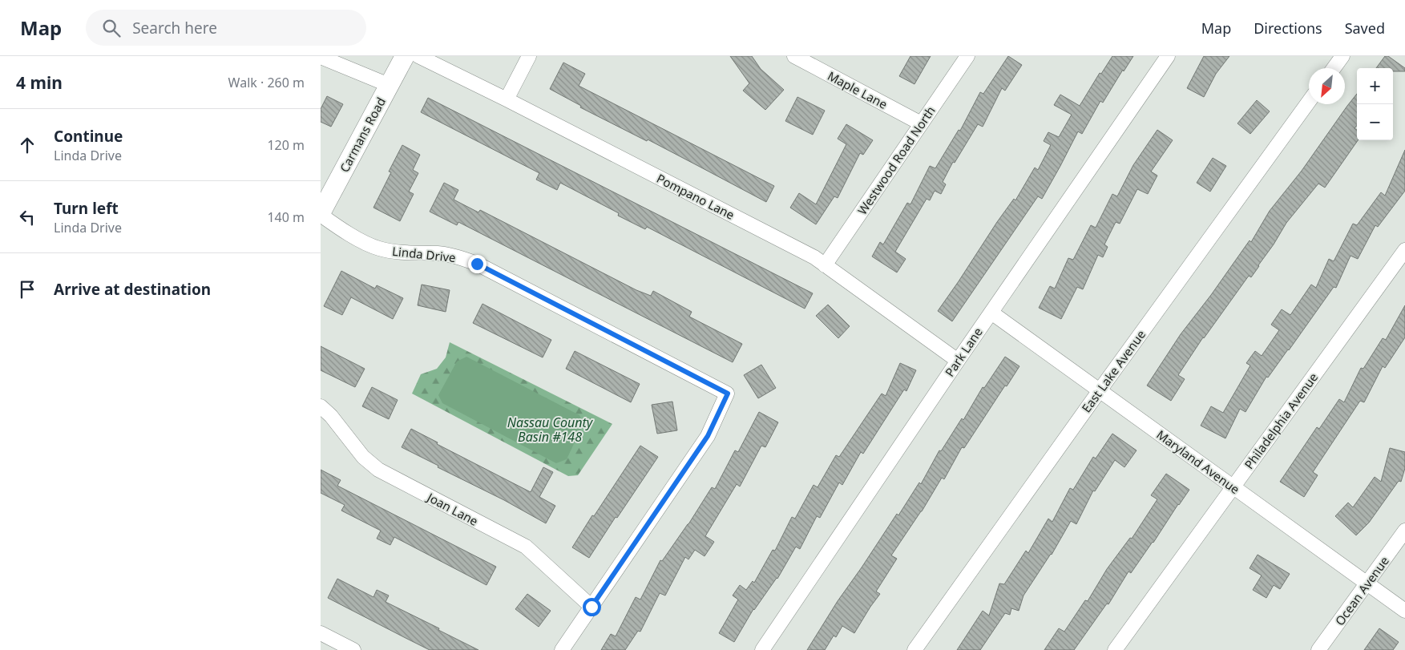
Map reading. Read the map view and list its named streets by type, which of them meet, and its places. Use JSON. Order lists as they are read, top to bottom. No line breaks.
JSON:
{"streets":{"street":["Maple Lane","Carmans Road","Westwood Road North","Pompano Lane","Linda Drive","Park Lane","East Lake Avenue","Philadelphia Avenue","Maryland Avenue","Joan Lane","Ocean Avenue"]},"crossings":[["Maple Lane","Westwood Road North"],["Carmans Road","Linda Drive"],["Westwood Road North","Pompano Lane"],["Pompano Lane","Park Lane"],["Linda Drive","Joan Lane"],["Park Lane","Maryland Avenue"],["East Lake Avenue","Maryland Avenue"],["Philadelphia Avenue","Maryland Avenue"],["Maryland Avenue","Ocean Avenue"]],"water":["Nassau County Basin #148"],"north":"bottom left","page":{"header":"Map","search":"Search here","nav":["Map","Directions","Saved"],"heading":["4 min","Walk · 260 m"],"map_buttons":["+","−"],"list":[["Continue","Linda Drive","120 m"],["Turn left","Linda Drive","140 m"],"Arrive at destination"]}}
